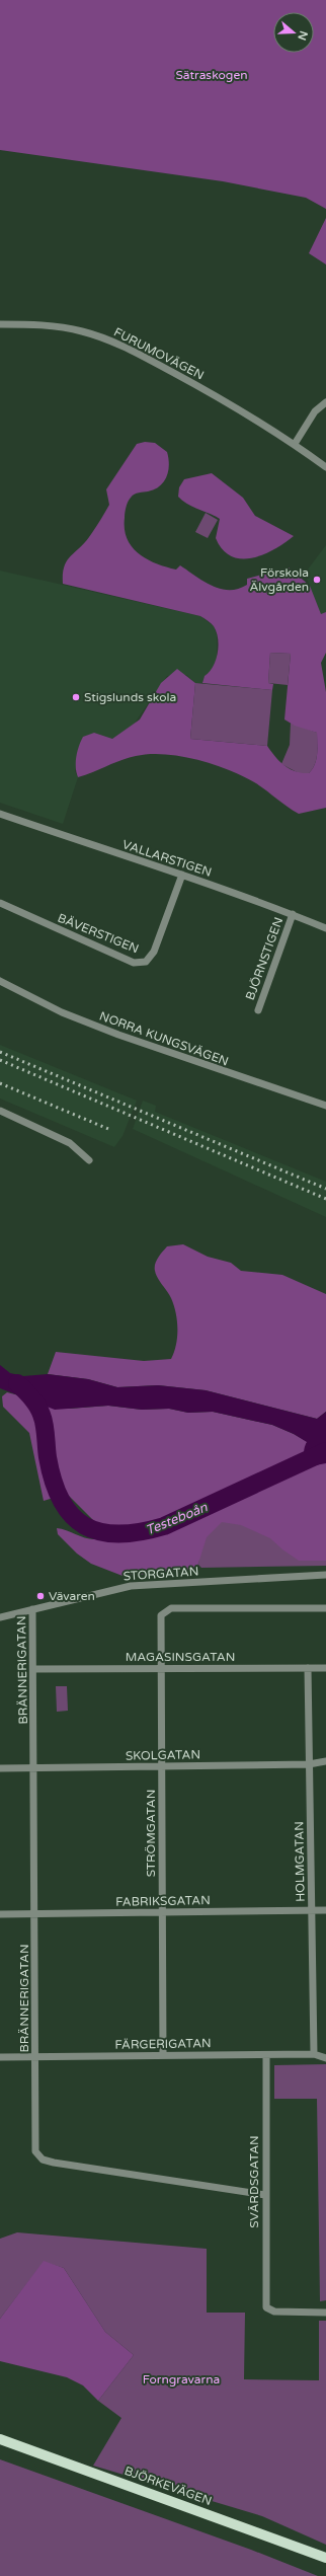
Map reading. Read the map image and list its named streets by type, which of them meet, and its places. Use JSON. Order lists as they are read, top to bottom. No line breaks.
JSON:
{"streets":{"main road":["BJÖRKEVÄGEN"],"street":["FURUMOVÄGEN","VALLARSTIGEN","BÄVERSTIGEN","BJÖRNSTIGEN","NORRA KUNGSVÄGEN","STORGATAN","MAGASINSGATAN","BRÄNNERIGATAN","SKOLGATAN","STRÖMGATAN","HOLMGATAN","FABRIKSGATAN","FÄRGERIGATAN","SVÄRDSGATAN"]},"crossings":[["VALLARSTIGEN","BÄVERSTIGEN"],["VALLARSTIGEN","BJÖRNSTIGEN"],["STORGATAN","BRÄNNERIGATAN"],["MAGASINSGATAN","BRÄNNERIGATAN"],["MAGASINSGATAN","STRÖMGATAN"],["MAGASINSGATAN","HOLMGATAN"],["BRÄNNERIGATAN","SKOLGATAN"],["BRÄNNERIGATAN","FABRIKSGATAN"],["BRÄNNERIGATAN","FÄRGERIGATAN"],["BRÄNNERIGATAN","SVÄRDSGATAN"],["SKOLGATAN","STRÖMGATAN"],["SKOLGATAN","HOLMGATAN"],["STRÖMGATAN","FABRIKSGATAN"],["STRÖMGATAN","FÄRGERIGATAN"],["HOLMGATAN","FABRIKSGATAN"],["HOLMGATAN","FÄRGERIGATAN"],["FÄRGERIGATAN","SVÄRDSGATAN"]],"water":["Testeboån"],"parks":["Sätraskogen","Forngravarna"],"places":["Förskola Älvgården","Stigslunds skola","Vävaren"],"north":"right"}
